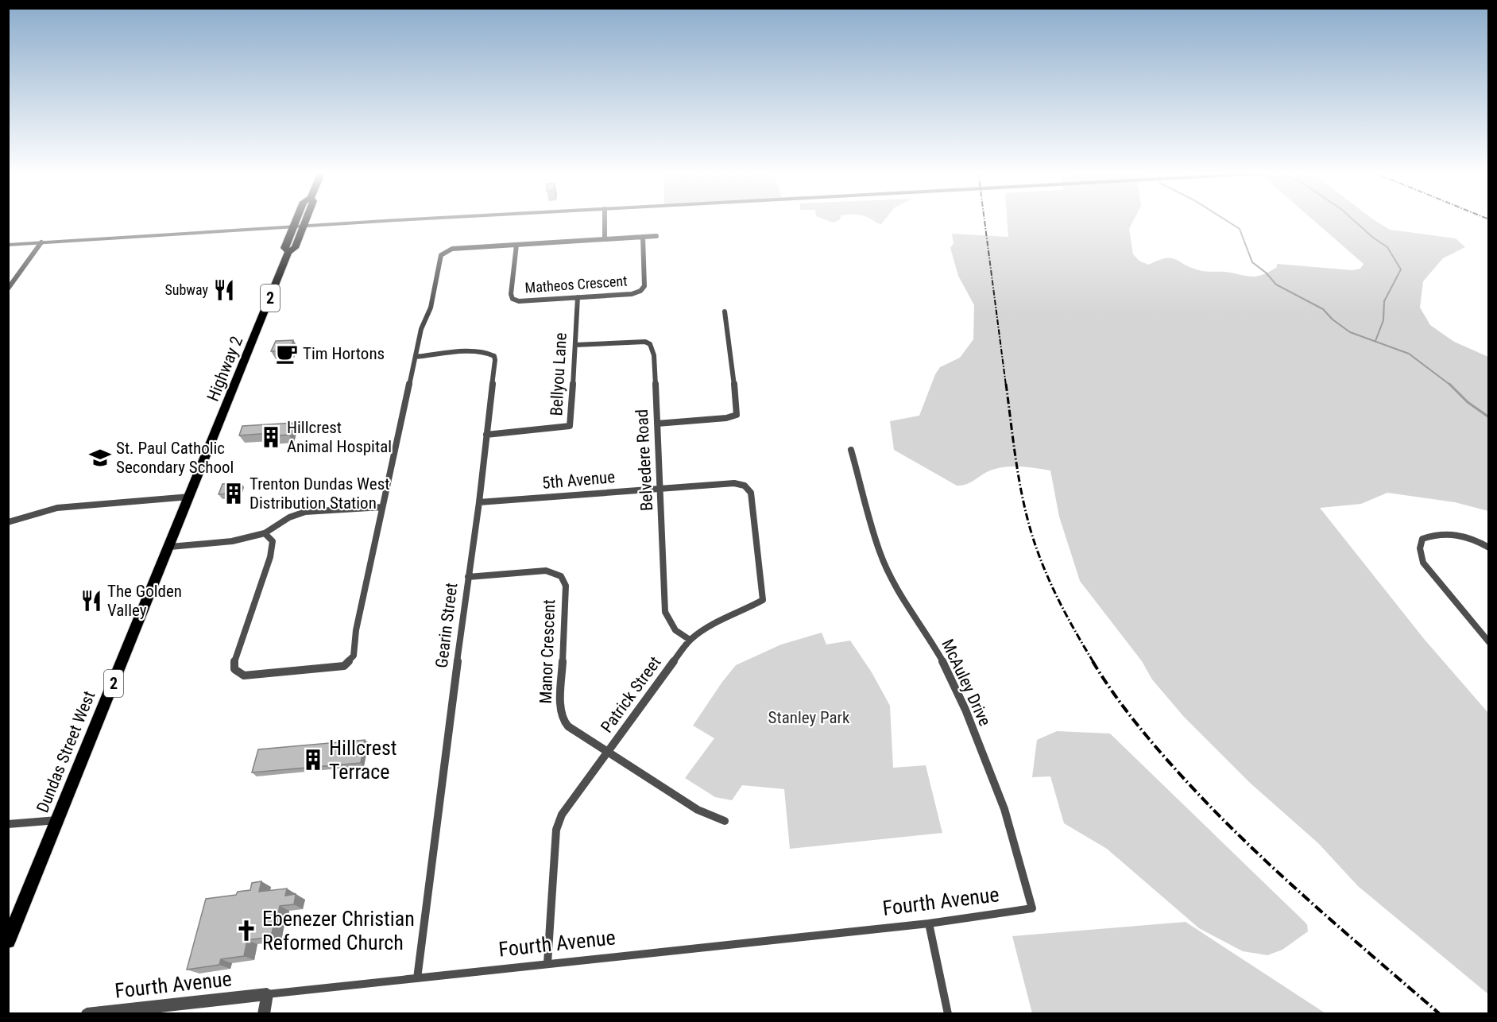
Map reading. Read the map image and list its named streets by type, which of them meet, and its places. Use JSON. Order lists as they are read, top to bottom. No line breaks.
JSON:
{"streets":{"main road":["2","Highway 2","Dundas Street West"],"street":["Matheos Crescent","Bellyou Lane","Belvedere Road","5th Avenue","Gearin Street","Manor Crescent","McAuley Drive","Patrick Street","Fourth Avenue"]},"crossings":[["Matheos Crescent","Bellyou Lane"],["Highway 2","Dundas Street West"],["Bellyou Lane","Belvedere Road"],["Bellyou Lane","Gearin Street"],["Belvedere Road","5th Avenue"],["Belvedere Road","Patrick Street"],["5th Avenue","Gearin Street"],["5th Avenue","Patrick Street"],["Gearin Street","Manor Crescent"],["Gearin Street","Fourth Avenue"],["Manor Crescent","Patrick Street"],["McAuley Drive","Fourth Avenue"],["Patrick Street","Fourth Avenue"]],"parks":["Stanley Park"],"places":{"restaurant":["Subway","The Golden Valley"],"cafe":["Tim Hortons"],"building":["Hillcrest Animal Hospital","Trenton Dundas West Distribution Station","Hillcrest Terrace"],"school or university":["St. Paul Catholic Secondary School"],"church":["Ebenezer Christian Reformed Church"]}}
